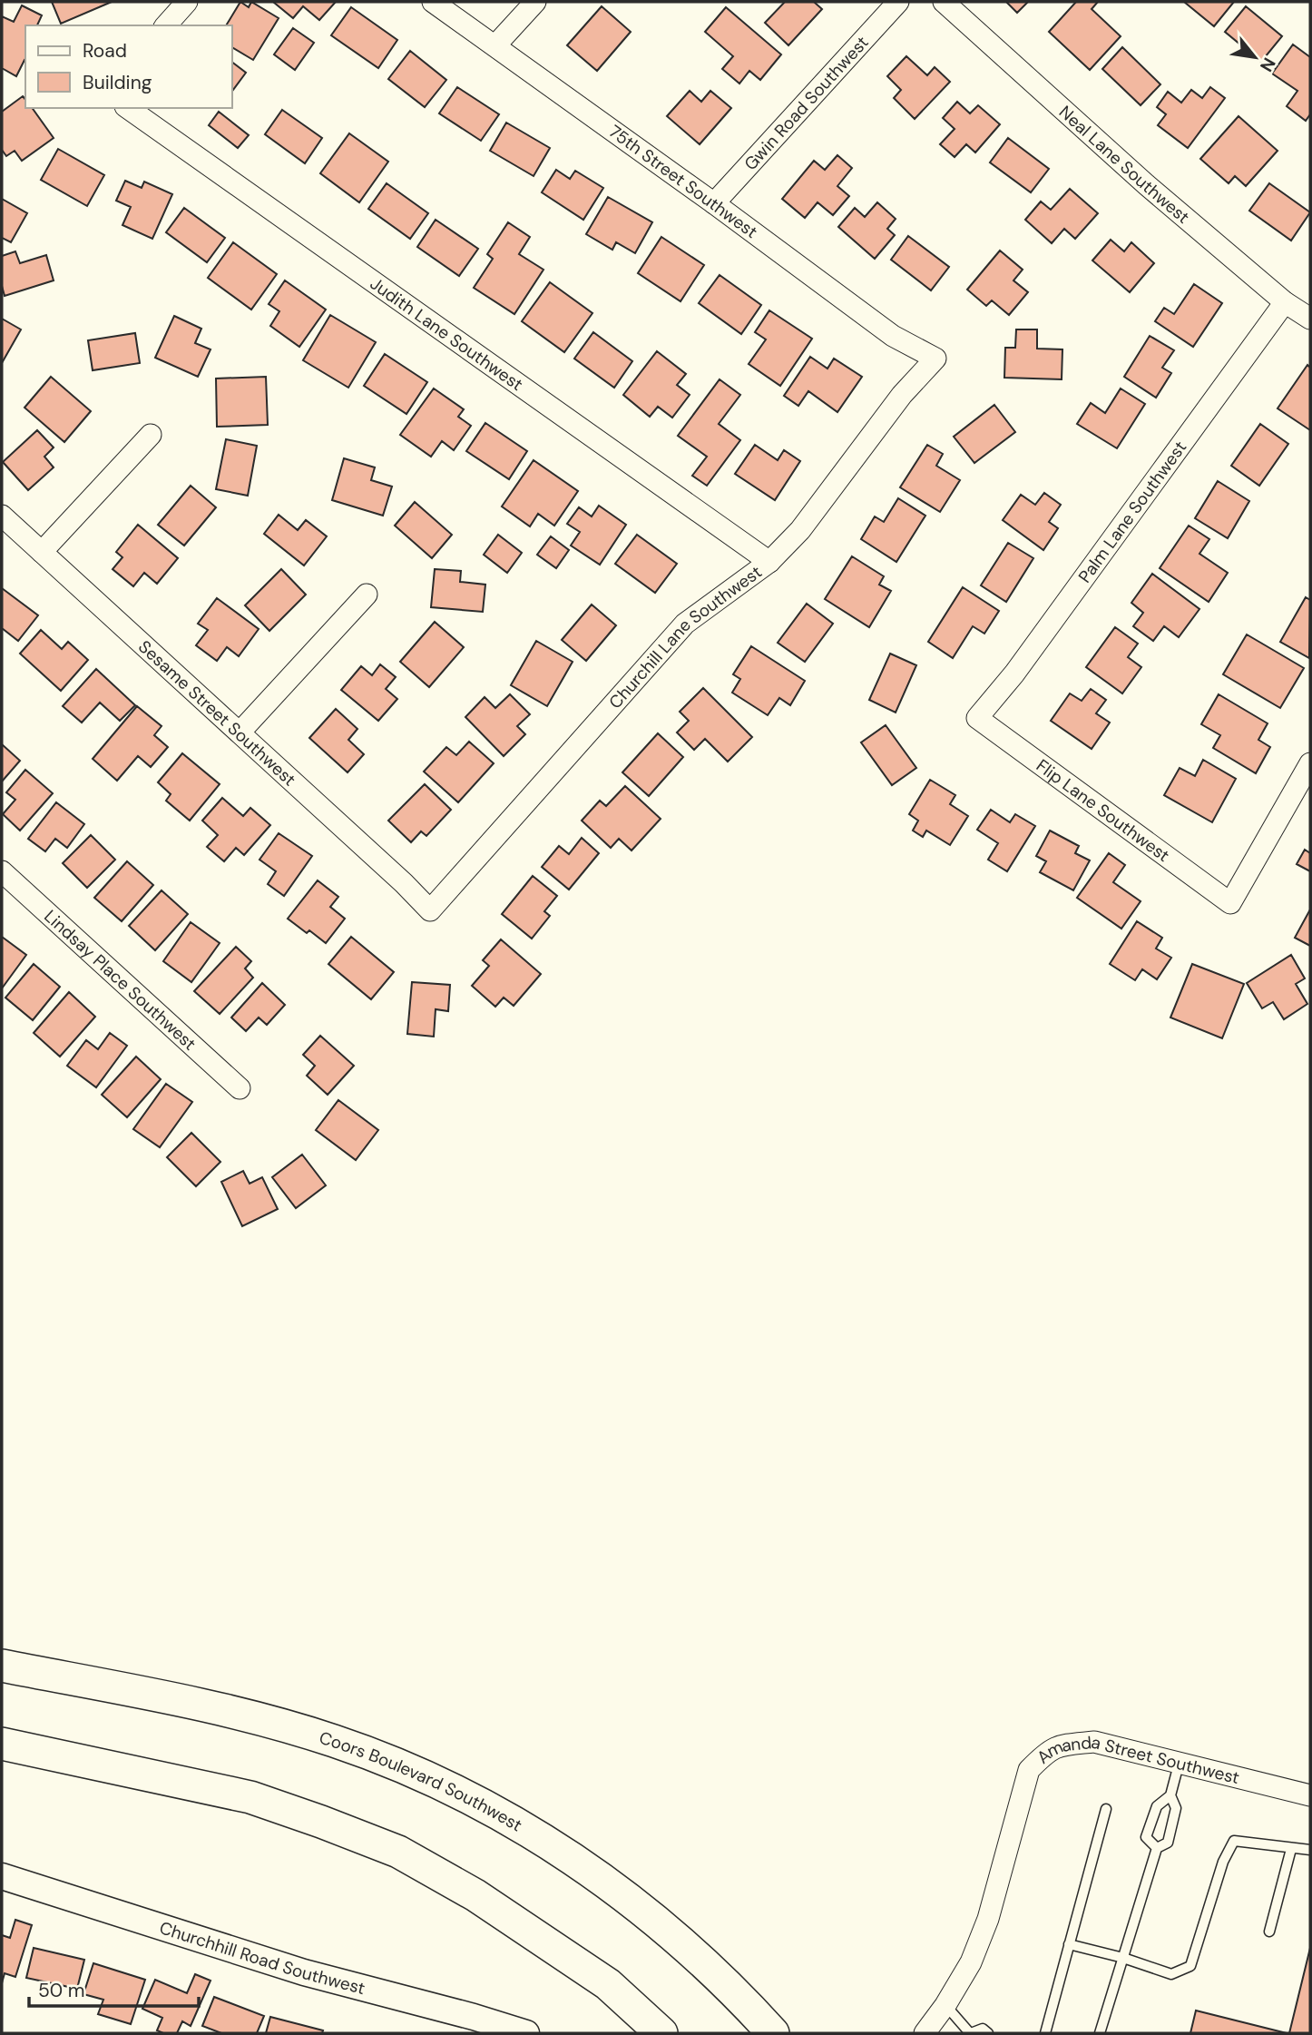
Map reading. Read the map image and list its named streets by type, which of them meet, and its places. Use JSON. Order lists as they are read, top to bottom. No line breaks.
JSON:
{"streets":{"main road":["Coors Boulevard Southwest"],"street":["Gwin Road Southwest","Neal Lane Southwest","75th Street Southwest","Judith Lane Southwest","Palm Lane Southwest","Churchill Lane Southwest","Sesame Street Southwest","Flip Lane Southwest","Lindsay Place Southwest","Amanda Street Southwest","Churchhill Road Southwest"]},"crossings":[["Gwin Road Southwest","75th Street Southwest"],["Neal Lane Southwest","Palm Lane Southwest"],["75th Street Southwest","Churchill Lane Southwest"],["Judith Lane Southwest","Churchill Lane Southwest"],["Palm Lane Southwest","Flip Lane Southwest"],["Churchill Lane Southwest","Sesame Street Southwest"]],"legend":["Road","Building"],"scale_bar":"50 m","north":"bottom right"}
